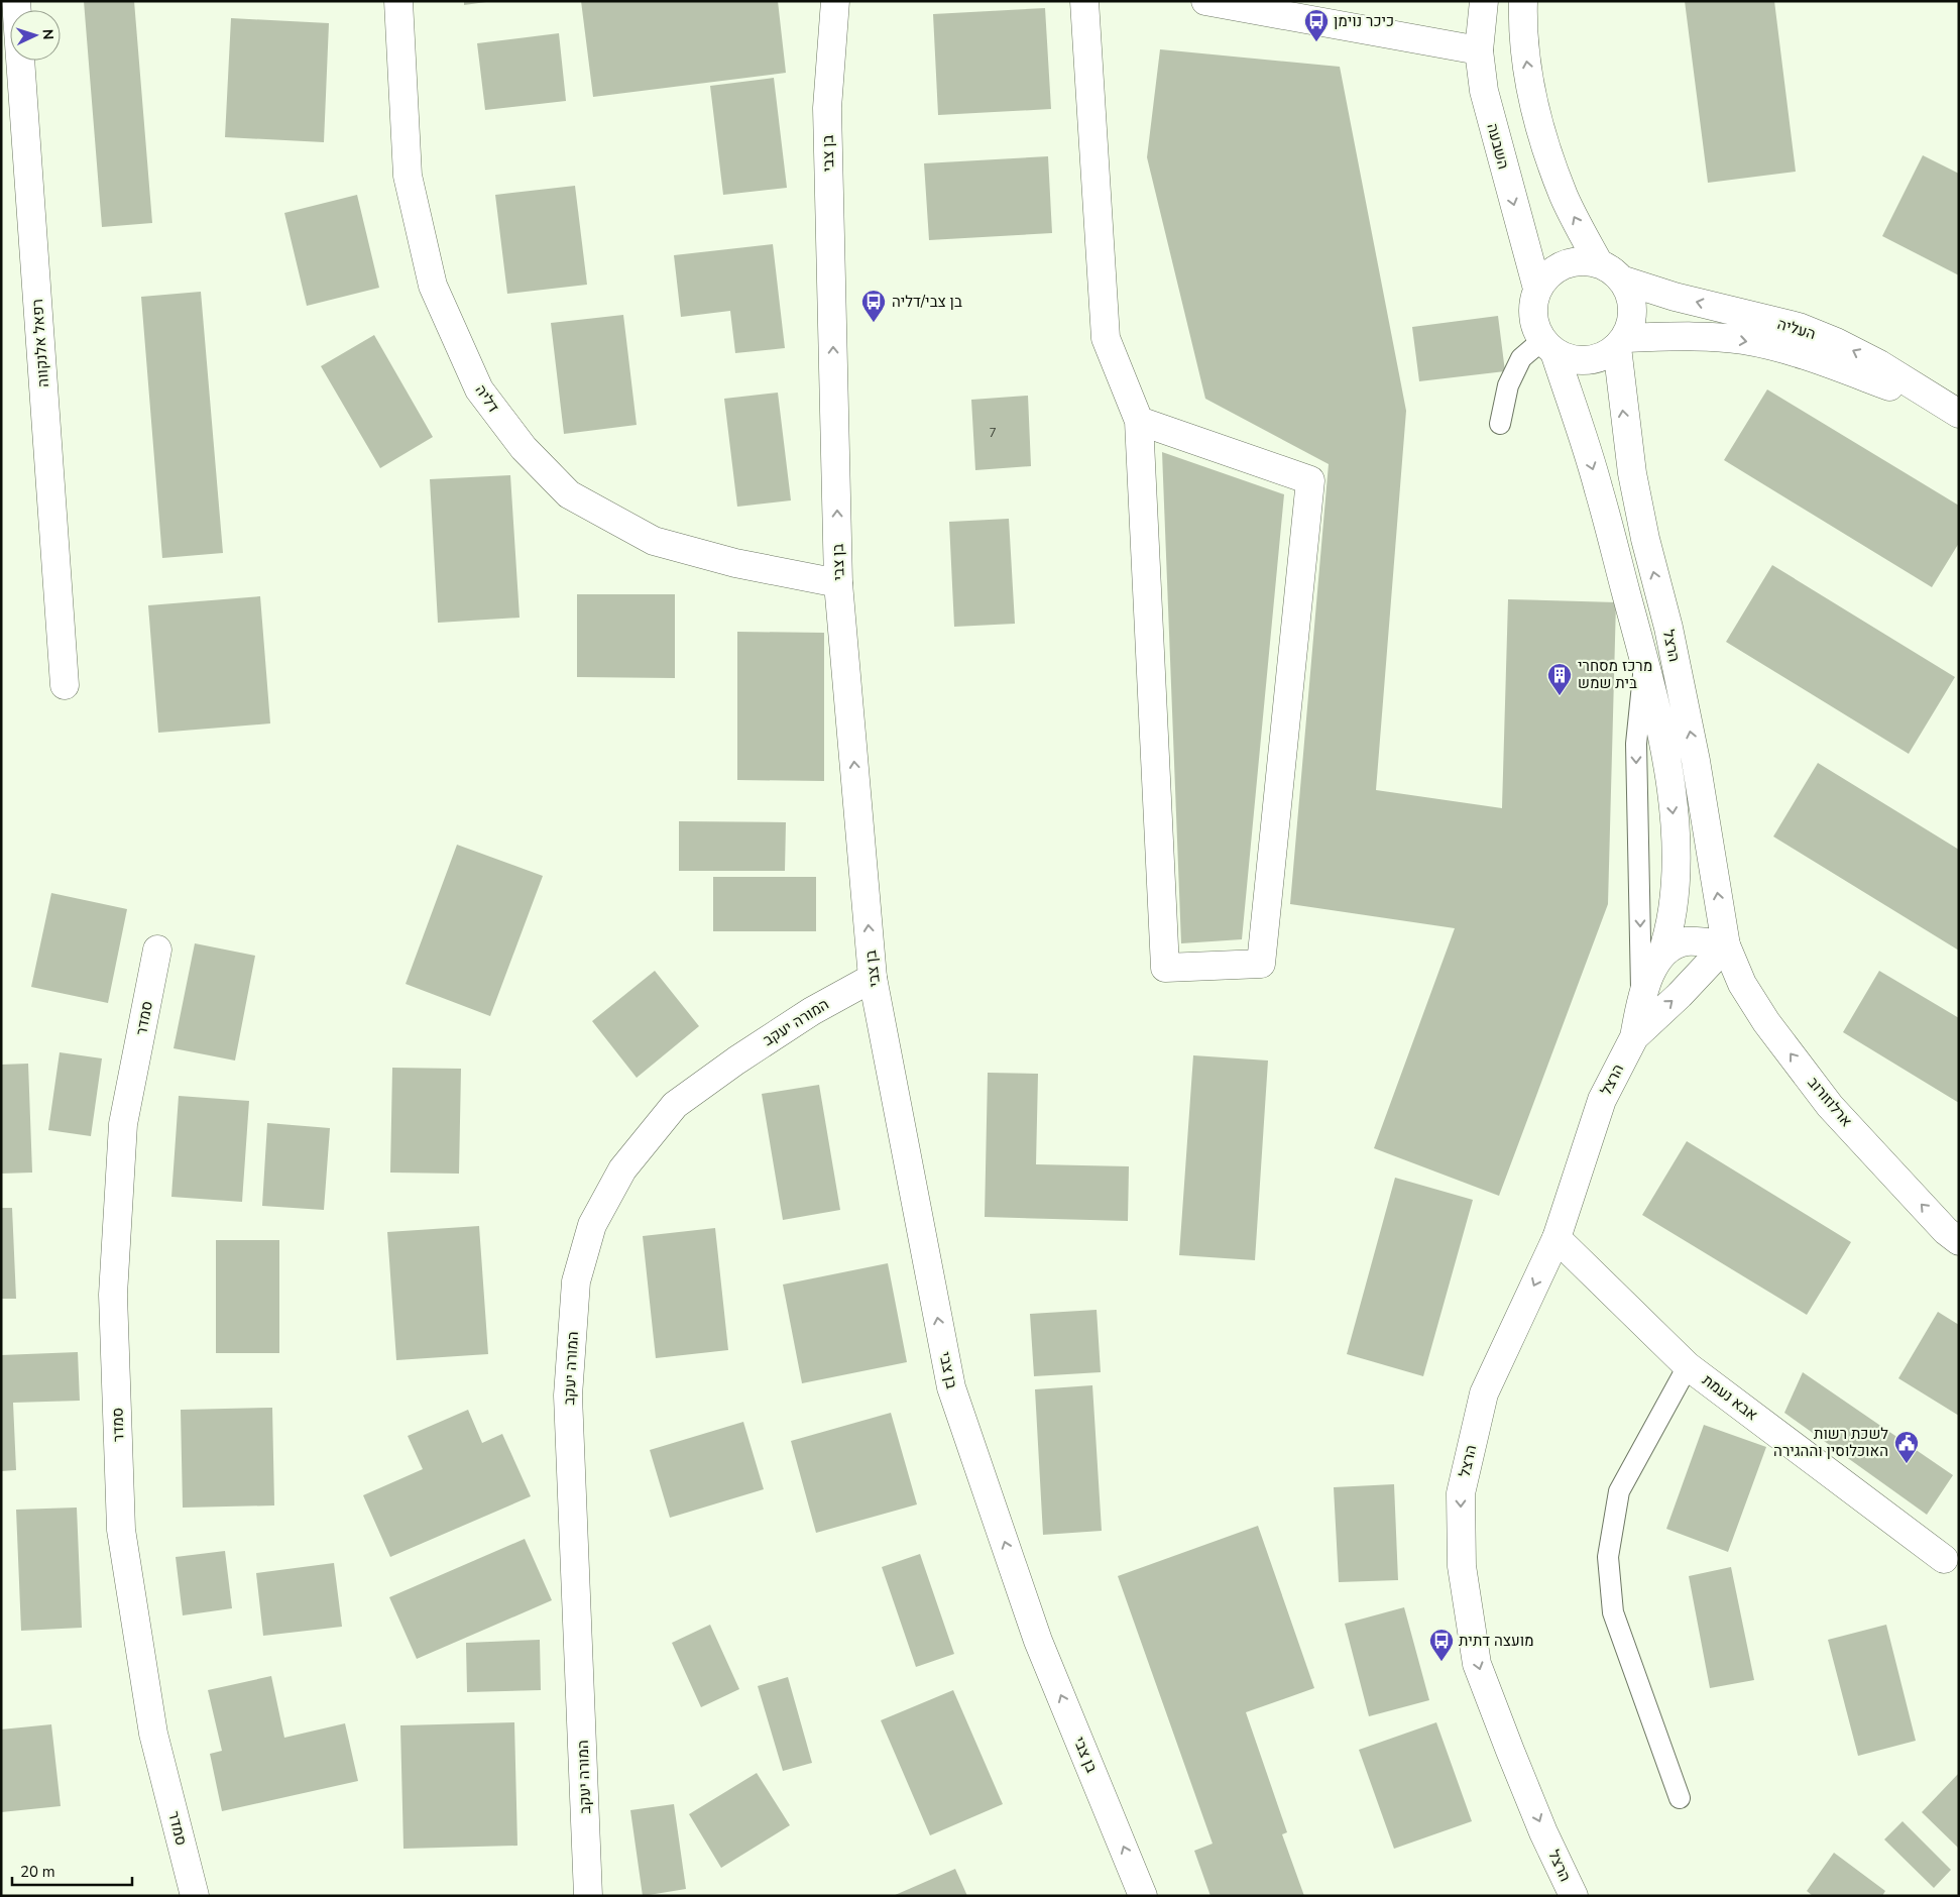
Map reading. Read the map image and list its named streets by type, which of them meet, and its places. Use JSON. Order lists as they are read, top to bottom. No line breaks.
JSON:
{"streets":{"street":["השבעה","בן צבי","העליה","רפאל אלנקווה","דליה","הרצל","סמדר","המורה יעקב","ארלוזורוב","אבא נעמת"]},"crossings":[["השבעה","העליה"],["השבעה","הרצל"],["בן צבי","דליה"],["בן צבי","המורה יעקב"],["העליה","הרצל"],["הרצל","ארלוזורוב"],["הרצל","אבא נעמת"]],"one_way":["בן צבי","ארלוזורוב"],"places":{"bus stop":["כיכר נוימן","בן צבי/דליה","מועצה דתית"],"building":["מרכז מסחרי בית שמש"],"public building":["לשכת רשות האוכלוסין וההגירה"]},"house_numbers":["7"],"scale_bar":"20 m","north":"right"}
